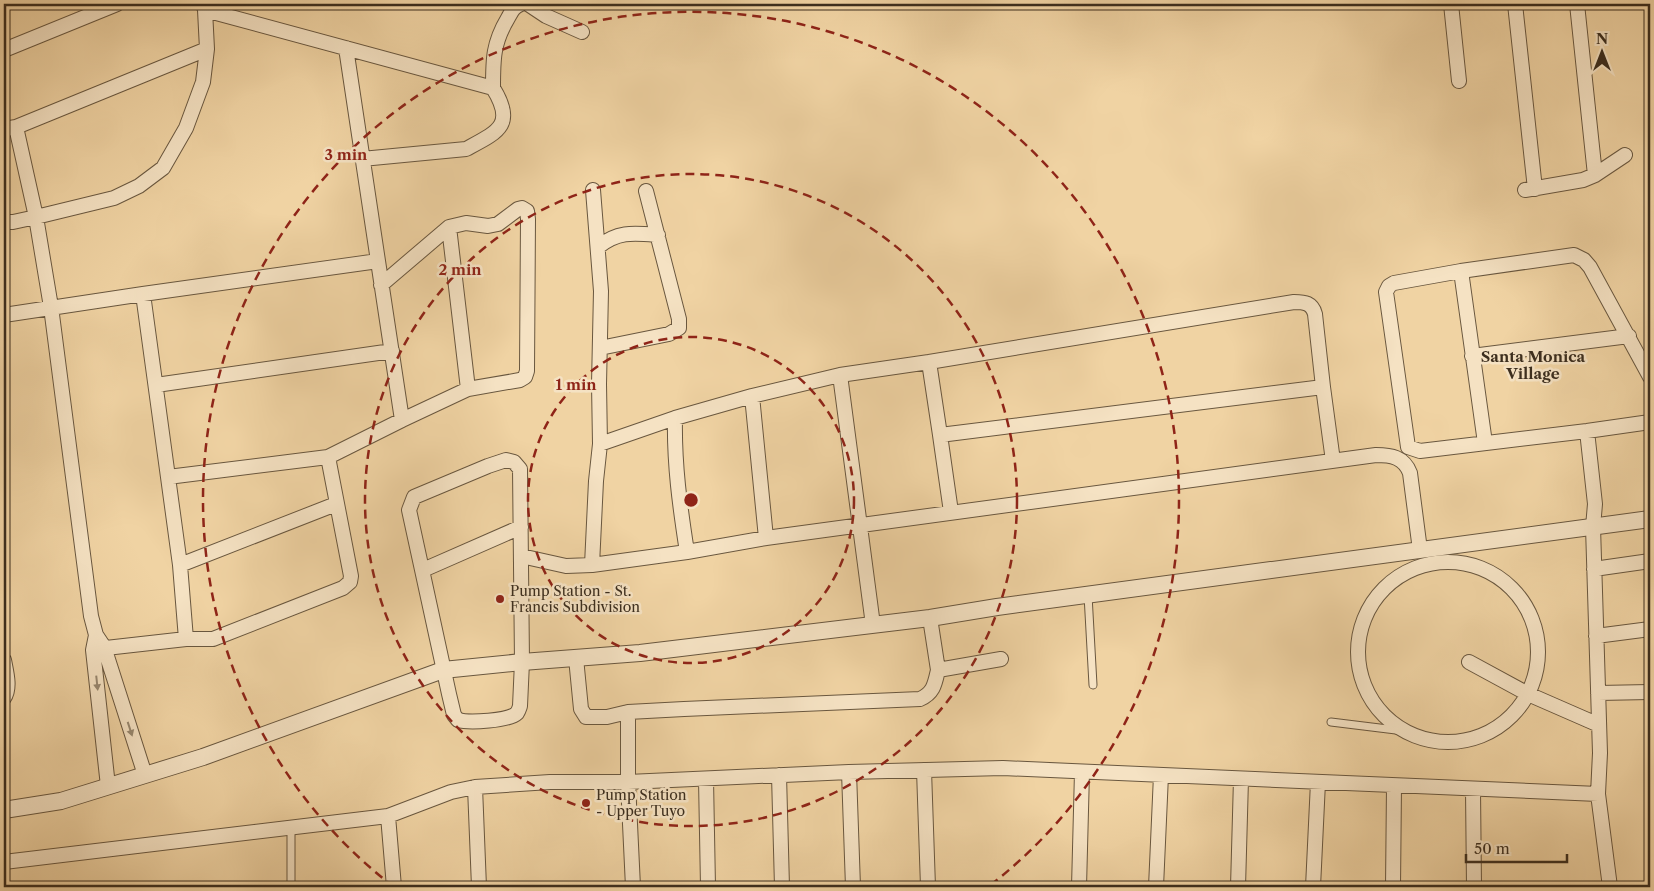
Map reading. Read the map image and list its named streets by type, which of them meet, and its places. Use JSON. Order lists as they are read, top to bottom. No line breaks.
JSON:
{"districts":["Santa Monica Village"],"places":["Pump Station - St. Francis Subdivision","Pump Station - Upper Tuyo"],"scale_bar":"50 m","north":"top","rings":["3 min","2 min","1 min"]}
